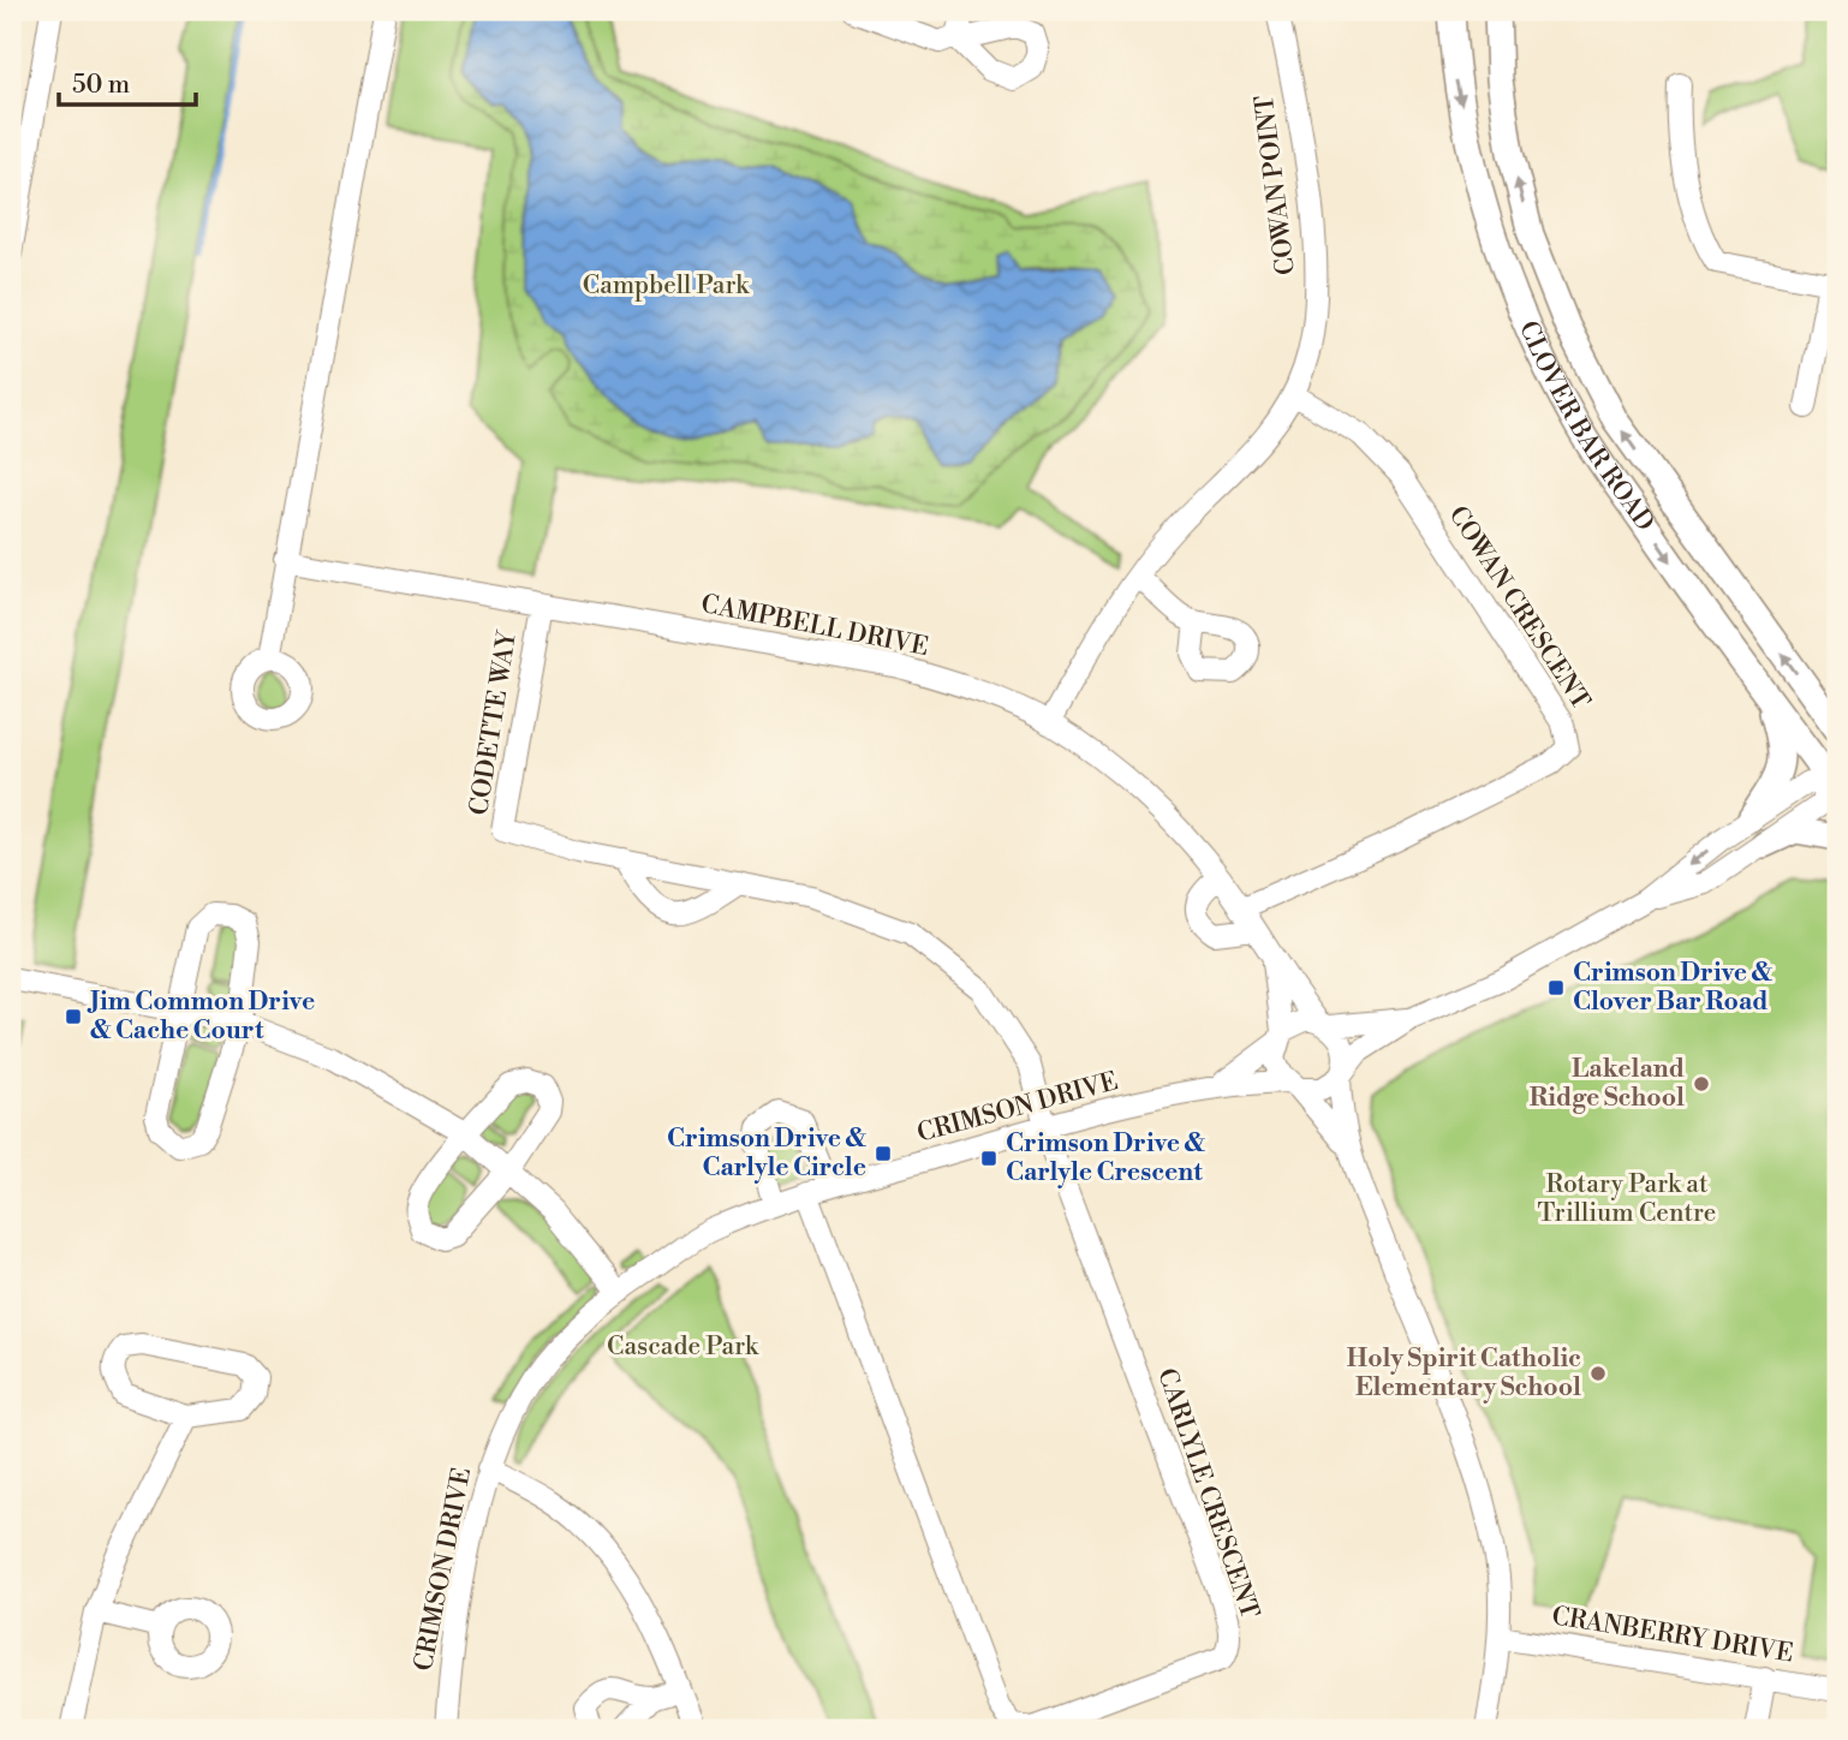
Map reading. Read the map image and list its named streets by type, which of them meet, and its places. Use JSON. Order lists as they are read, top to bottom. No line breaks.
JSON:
{"streets":{"main road":["CLOVER BAR ROAD"],"street":["COWAN POINT","COWAN CRESCENT","CAMPBELL DRIVE","CODETTE WAY","CRIMSON DRIVE","CARLYLE CRESCENT","CRANBERRY DRIVE"]},"crossings":[["COWAN POINT","COWAN CRESCENT"],["COWAN POINT","CAMPBELL DRIVE"],["COWAN CRESCENT","CAMPBELL DRIVE"],["CAMPBELL DRIVE","CODETTE WAY"],["CAMPBELL DRIVE","CRIMSON DRIVE"],["CODETTE WAY","CRIMSON DRIVE"],["CODETTE WAY","CARLYLE CRESCENT"],["CRIMSON DRIVE","CARLYLE CRESCENT"]],"parks":["Campbell Park","Rotary Park at Trillium Centre","Cascade Park"],"places":{"transit":["Crimson Drive & Clover Bar Road","Jim Common Drive & Cache Court","Crimson Drive & Carlyle Circle","Crimson Drive & Carlyle Crescent"],"other":["Lakeland Ridge School","Holy Spirit Catholic Elementary School"]},"scale_bar":"50 m"}
